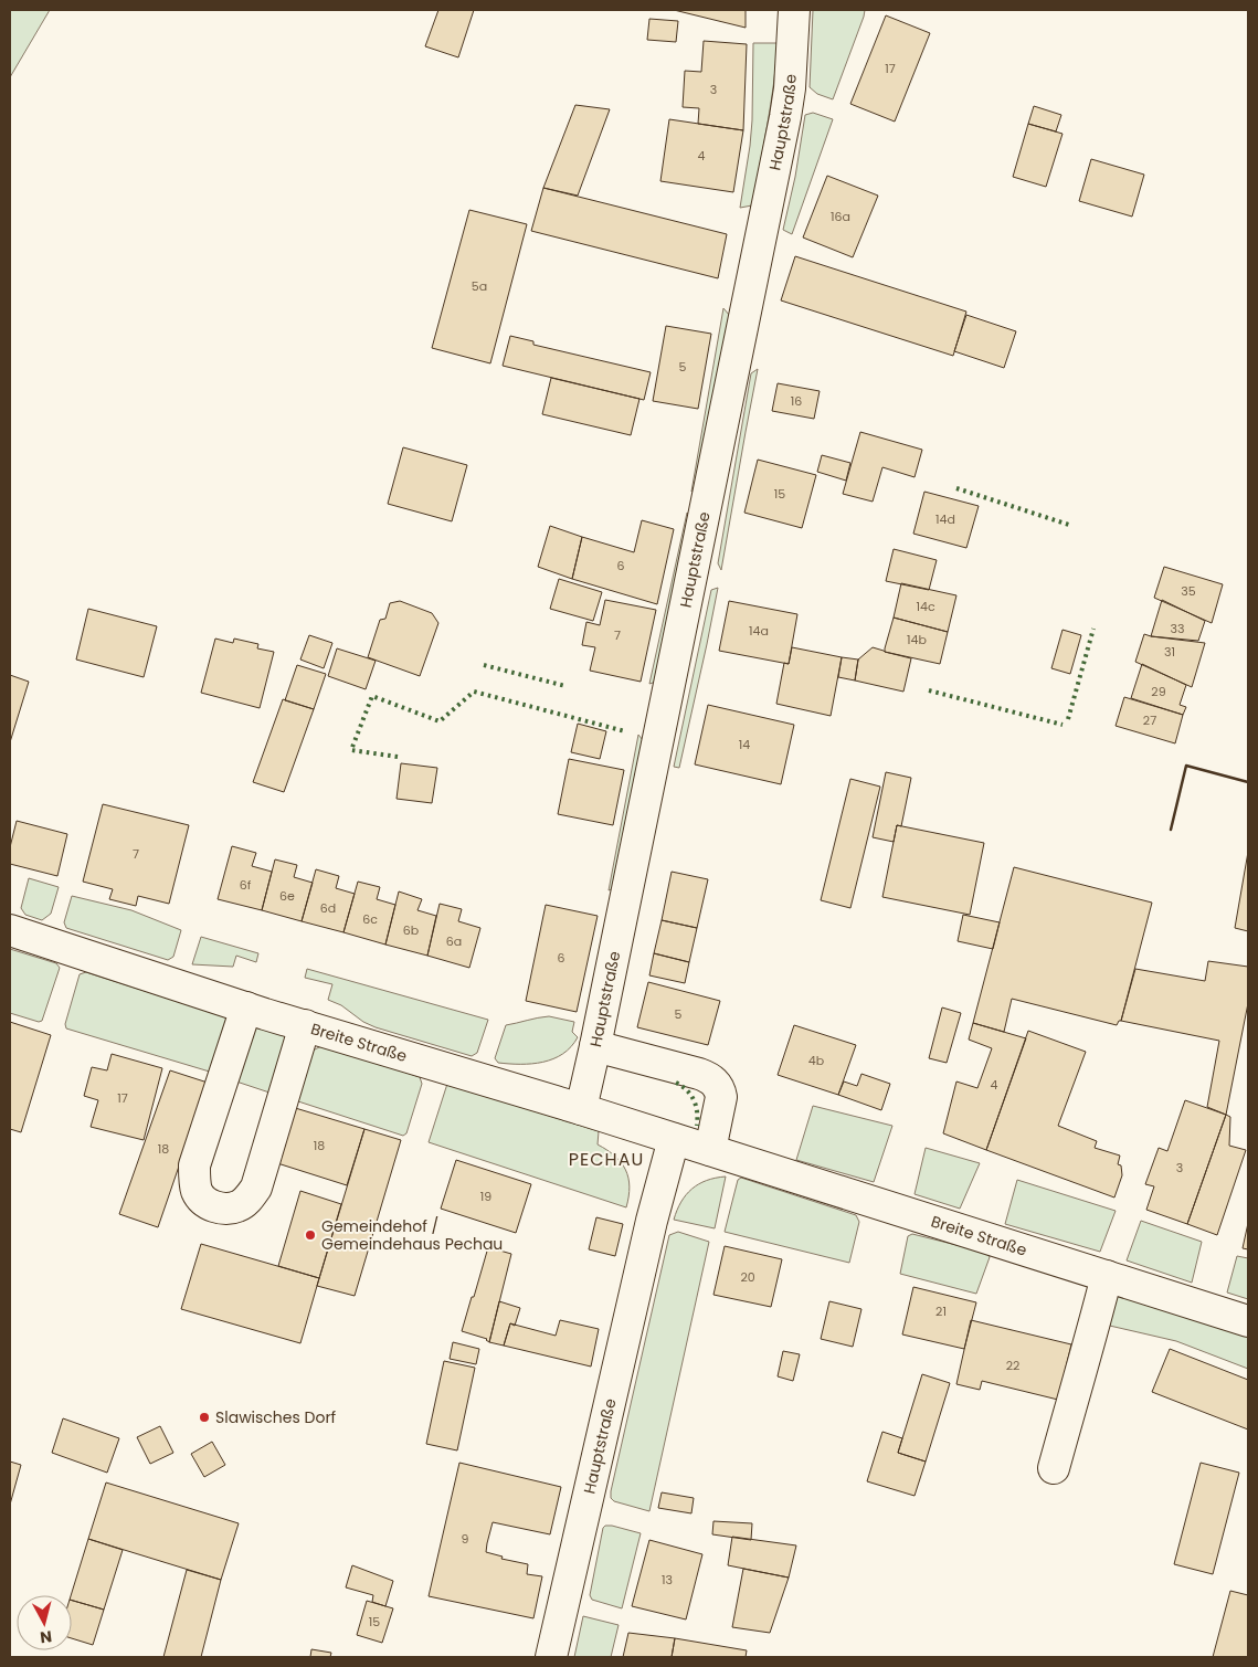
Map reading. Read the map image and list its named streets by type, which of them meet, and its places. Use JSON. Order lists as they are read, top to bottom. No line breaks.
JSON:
{"streets":{"street":["Hauptstraße","Breite Straße"]},"crossings":[["Hauptstraße","Breite Straße"]],"districts":["PECHAU"],"places":["Gemeindehof / Gemeindehaus Pechau","Slawisches Dorf"],"house_numbers":["17","3","4","16a","5a","5","16","15","14d","6","35","14c","33","14a","7","14b","31","29","27","14","7","6f","6e","6d","6c","6b","6a","6","5","4b","4","17","18","18","3","19","20","21","22","9","13","15"],"north":"bottom"}
